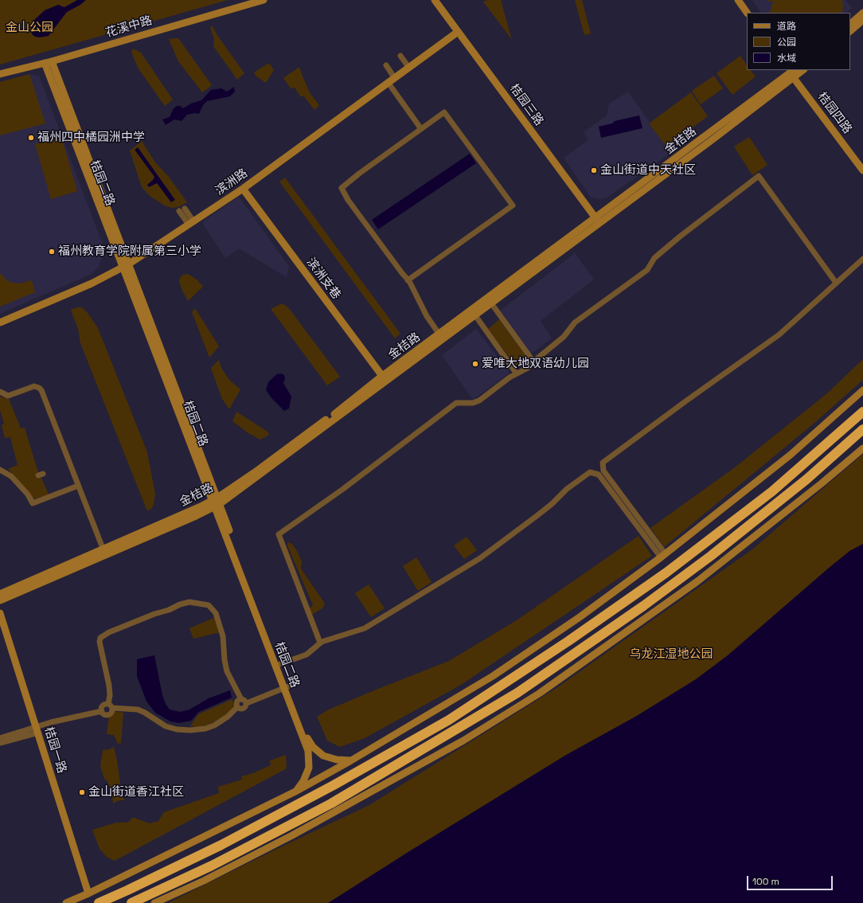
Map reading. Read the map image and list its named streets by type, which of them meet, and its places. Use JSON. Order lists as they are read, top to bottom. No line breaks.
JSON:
{"streets":{"main road":["花溪中路","桔园三路","桔园四路","金桔路","滨洲路","桔园二路","滨洲支巷","桔园一路"]},"crossings":[["花溪中路","桔园二路"],["桔园三路","金桔路"],["桔园三路","滨洲路"],["桔园四路","金桔路"],["金桔路","桔园二路"],["金桔路","滨洲支巷"],["滨洲路","桔园二路"],["滨洲路","滨洲支巷"]],"parks":["金山公园","乌龙江湿地公园"],"places":["福州四中橘园洲中学","金山街道中天社区","福州教育学院附属第三小学","爱唯大地双语幼儿园","金山街道香江社区"],"legend":["道路","公园","水域"],"scale_bar":"100 m"}
